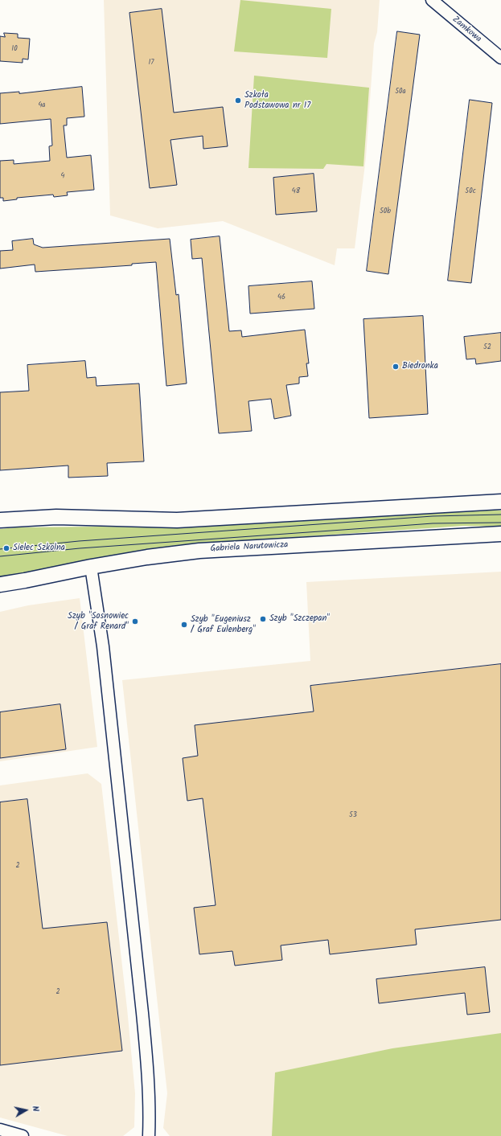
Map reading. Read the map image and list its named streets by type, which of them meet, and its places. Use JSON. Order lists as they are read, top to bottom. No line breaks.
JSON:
{"streets":{"street":["Zamkowa","Gabriela Narutowicza"]},"places":["Szkoła Podstawowa nr 17","Biedronka","Sielec Szkolna","Szyb \"Szczepan\"","Szyb \"Sosnowiec / Graf Renard\"","Szyb \"Eugeniusz / Graf Eulenberg\""],"house_numbers":["10","17","50a","4a","4","48","50c","50b","46","52","53","2","2"],"north":"right"}
